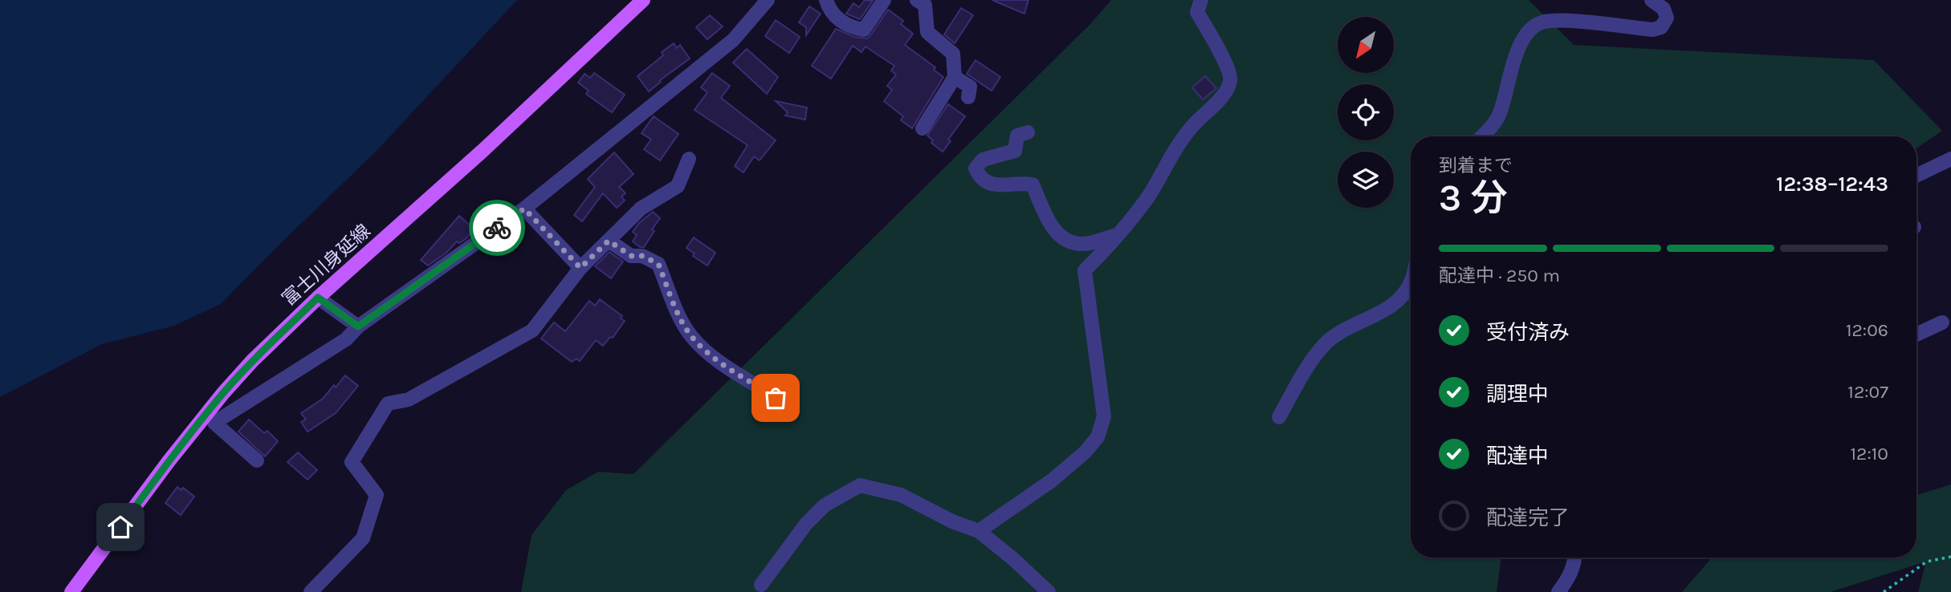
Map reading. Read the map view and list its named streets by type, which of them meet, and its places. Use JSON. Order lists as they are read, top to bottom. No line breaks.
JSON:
{"streets":{"main road":["富士川身延線"]},"north":"bottom left","page":{"heading":["3 分","到着まで","12:38–12:43"],"bar":"配達中 · 250 m","list":[["受付済み","12:06"],["調理中","12:07"],["配達中","12:10"],"配達完了"]}}
